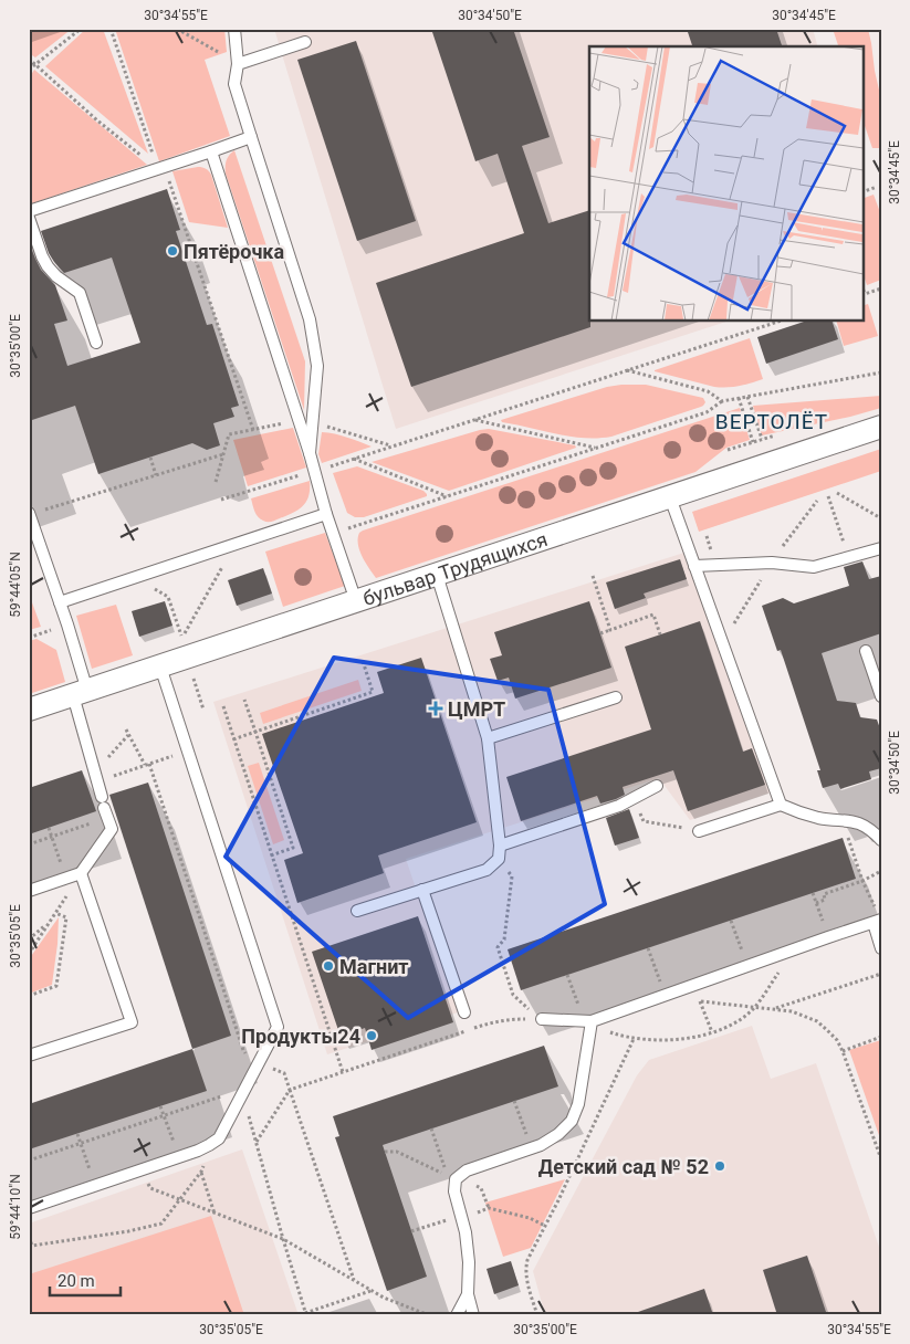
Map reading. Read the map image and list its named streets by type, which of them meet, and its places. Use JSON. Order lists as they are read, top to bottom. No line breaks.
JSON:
{"streets":{"street":["бульвар Трудящихся"]},"districts":["ВЕРТОЛЁТ"],"places":{"other":["Пятёрочка","Магнит","Продукты24","Детский сад № 52"],"health":["ЦМРТ"]},"scale_bar":"20 m","coordinates":["30°34'55\"E","30°34'50\"E","30°34'45\"E","30°35'00\"E","59°44'05\"N","30°35'05\"E","59°44'10\"N"]}
